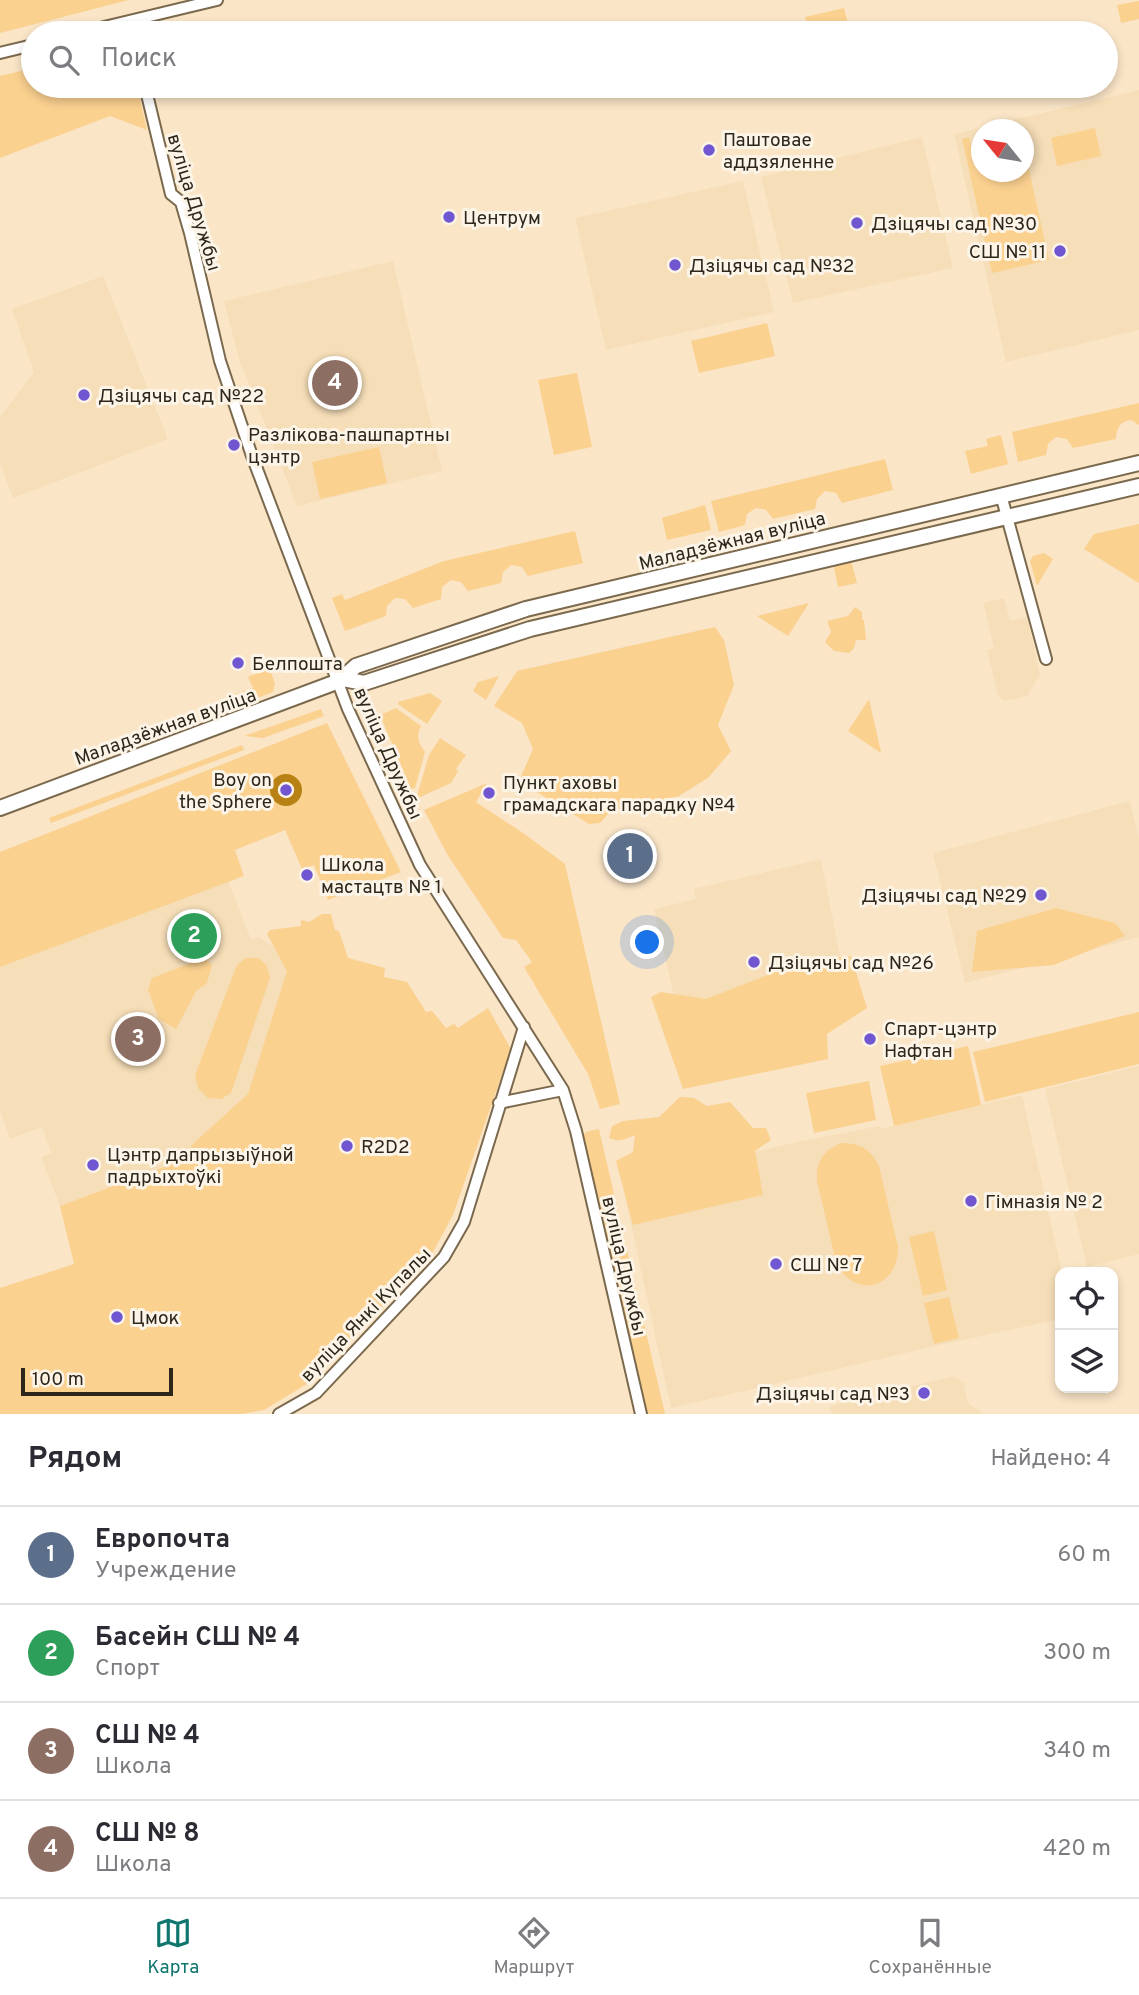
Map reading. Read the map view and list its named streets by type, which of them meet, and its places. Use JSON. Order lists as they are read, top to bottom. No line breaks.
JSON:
{"streets":{"main road":["Маладзёжная вуліца"],"street":["вуліца Дружбы","вуліца Янкі Купалы"]},"crossings":[["вуліца Дружбы","Маладзёжная вуліца"],["вуліца Дружбы","вуліца Янкі Купалы"]],"places":["Паштовае аддзяленне","Центрум","Дзіцячы сад №30","СШ № 11","Дзіцячы сад №32","Дзіцячы сад №22","Разлікова-пашпартны цэнтр","Белпошта","Boy on the Sphere","Пункт аховы грамадскага парадку №4","Школа мастацтв № 1","Дзіцячы сад №29","Дзіцячы сад №26","Спарт-цэнтр Нафтан","R2D2","Цэнтр дапрызыўной падрыхтоўкі","Гімназія № 2","СШ № 7","Цмок","Дзіцячы сад №3"],"scale_bar":"100 m","north":"top left","page":{"search":"Поиск","pins":["4","1","2","3"],"scale":"100 m","heading":["Рядом","Найдено: 4"],"list":[{"mark":"1","name":"Европочта","note":"Учреждение","value":"60 m"},{"mark":"2","name":"Басейн СШ № 4","note":"Спорт","value":"300 m"},{"mark":"3","name":"СШ № 4","note":"Школа","value":"340 m"},{"mark":"4","name":"СШ № 8","note":"Школа","value":"420 m"}],"nav":["Карта","Маршрут","Сохранённые"]}}
